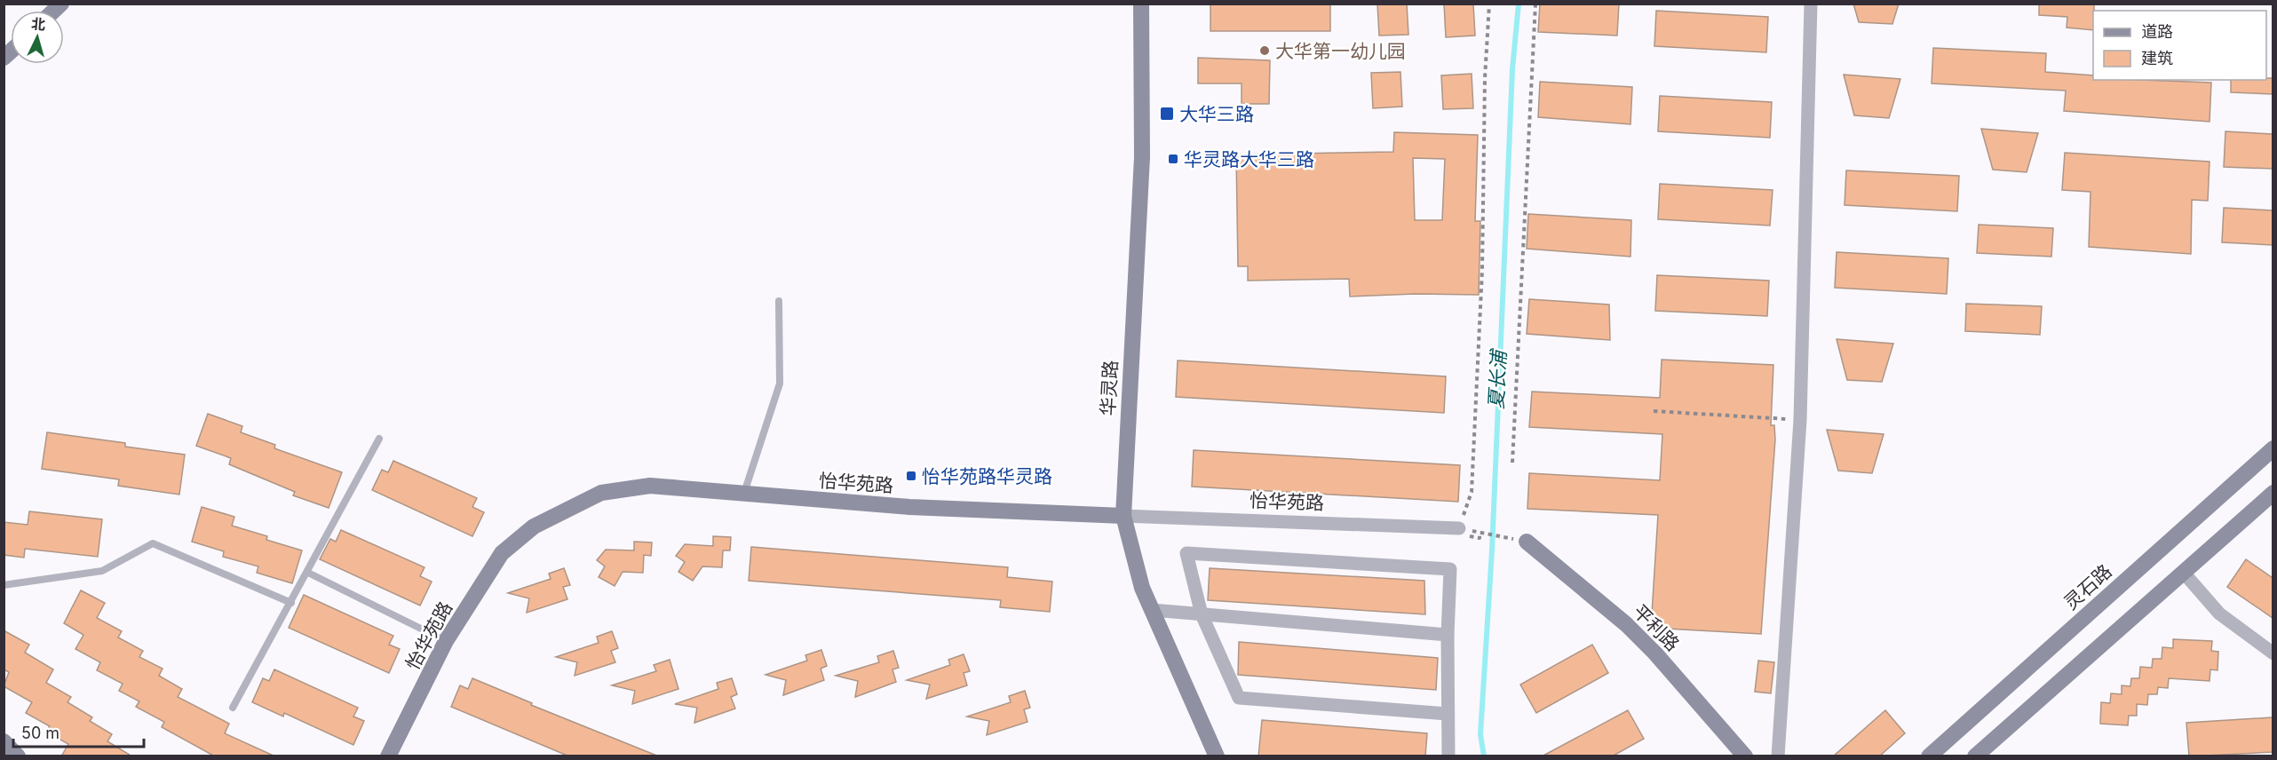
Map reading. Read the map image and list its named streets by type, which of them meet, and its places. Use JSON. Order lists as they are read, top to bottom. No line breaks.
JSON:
{"streets":{"main road":["华灵路","怡华苑路","灵石路","平利路"]},"crossings":[["华灵路","怡华苑路"]],"water":["夏长浦"],"places":{"other":["大华第一幼儿园"],"transit":["大华三路","华灵路大华三路","怡华苑路华灵路"]},"legend":["道路","建筑"],"scale_bar":"50 m","north":"top"}
